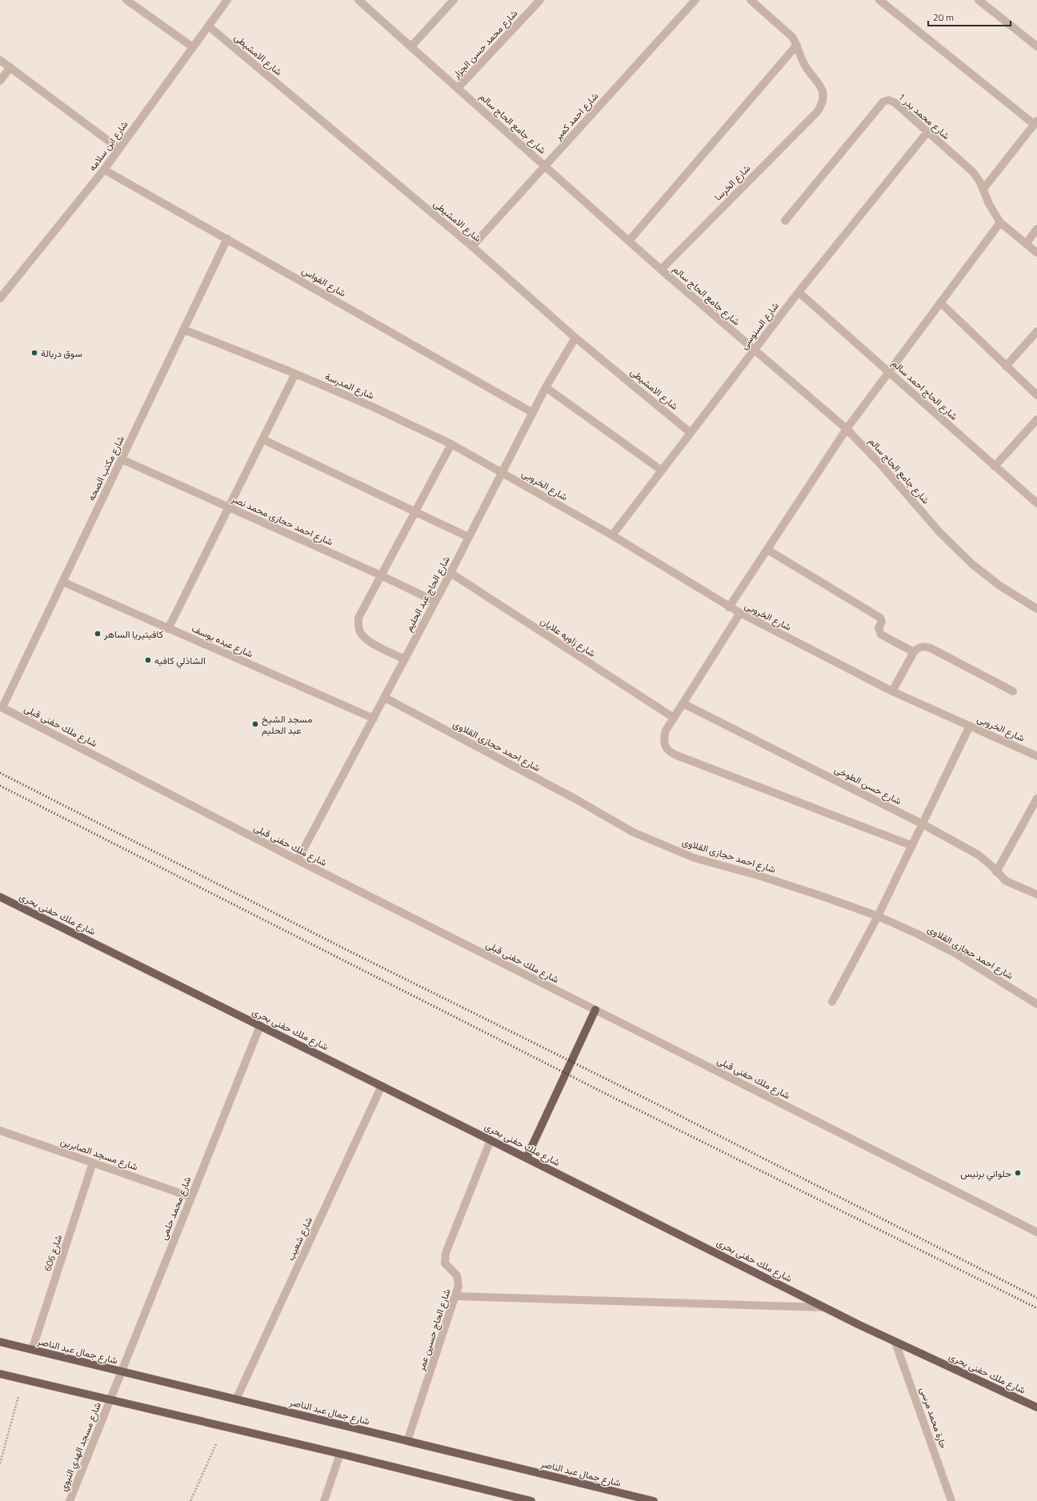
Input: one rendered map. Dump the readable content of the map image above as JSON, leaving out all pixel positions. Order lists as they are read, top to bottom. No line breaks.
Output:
{"streets":{"main road":["شارع ملك حفنى بحرى","شارع جمال عبد الناصر"],"street":["شارع محمد حسن الجزار","شارع الامشيطى","شارع احمد كمبر","شارع محمد بدر 1","شارع جامع الحاج سالم","شارع ابن سلامه","شارع الخرسا","شارع الفواس","شارع السنوسى","شارع المدرسة","شارع الحاج احمد سالم","شارع مكتب الصحه","شارع الخروبى","شارع احمد حجازى محمد نصر","شارع الحاج عبد الحليم","شارع زاويه علايان","شارع عبده يوسف","شارع ملك حفنى قبلى","شارع احمد حجازى القلاوى","شارع حسن الطوخى","شارع مسجد الصابرين","شارع محمد حلمى","شارع شعيب","شارع 606","شارع الحاج حسين عمر","حارة محمد مرسى","شارع مسجد الهدي النبوي"]},"crossings":[["شارع محمد حسن الجزار","شارع جامع الحاج سالم"],["شارع الامشيطى","شارع احمد كمبر"],["شارع الامشيطى","شارع ابن سلامه"],["شارع الامشيطى","شارع السنوسى"],["شارع الامشيطى","شارع الحاج عبد الحليم"],["شارع احمد كمبر","شارع جامع الحاج سالم"],["شارع محمد بدر 1","شارع السنوسى"],["شارع جامع الحاج سالم","شارع الخرسا"],["شارع جامع الحاج سالم","شارع السنوسى"],["شارع ابن سلامه","شارع الفواس"],["شارع الفواس","شارع مكتب الصحه"],["شارع الفواس","شارع الحاج عبد الحليم"],["شارع السنوسى","شارع الحاج احمد سالم"],["شارع السنوسى","شارع الخروبى"],["شارع المدرسة","شارع مكتب الصحه"],["شارع المدرسة","شارع الخروبى"],["شارع المدرسة","شارع الحاج عبد الحليم"],["شارع مكتب الصحه","شارع احمد حجازى محمد نصر"],["شارع مكتب الصحه","شارع عبده يوسف"],["شارع مكتب الصحه","شارع ملك حفنى قبلى"],["شارع الخروبى","شارع الحاج عبد الحليم"],["شارع احمد حجازى محمد نصر","شارع الحاج عبد الحليم"],["شارع الحاج عبد الحليم","شارع زاويه علايان"],["شارع الحاج عبد الحليم","شارع عبده يوسف"],["شارع الحاج عبد الحليم","شارع ملك حفنى قبلى"],["شارع الحاج عبد الحليم","شارع احمد حجازى القلاوى"],["شارع ملك حفنى بحرى","شارع محمد حلمى"],["شارع ملك حفنى بحرى","شارع شعيب"],["شارع ملك حفنى بحرى","شارع الحاج حسين عمر"],["شارع ملك حفنى بحرى","حارة محمد مرسى"],["شارع مسجد الصابرين","شارع محمد حلمى"],["شارع مسجد الصابرين","شارع 606"],["شارع محمد حلمى","شارع جمال عبد الناصر"],["شارع محمد حلمى","شارع مسجد الهدي النبوي"],["شارع شعيب","شارع جمال عبد الناصر"],["شارع 606","شارع جمال عبد الناصر"],["شارع الحاج حسين عمر","شارع جمال عبد الناصر"]],"places":["سوق دربالة","كافيتيريا الساهر","الشاذلي كافيه","مسجد الشيخ عبد الحليم","حلواني برنيس"],"scale_bar":"20 m"}
